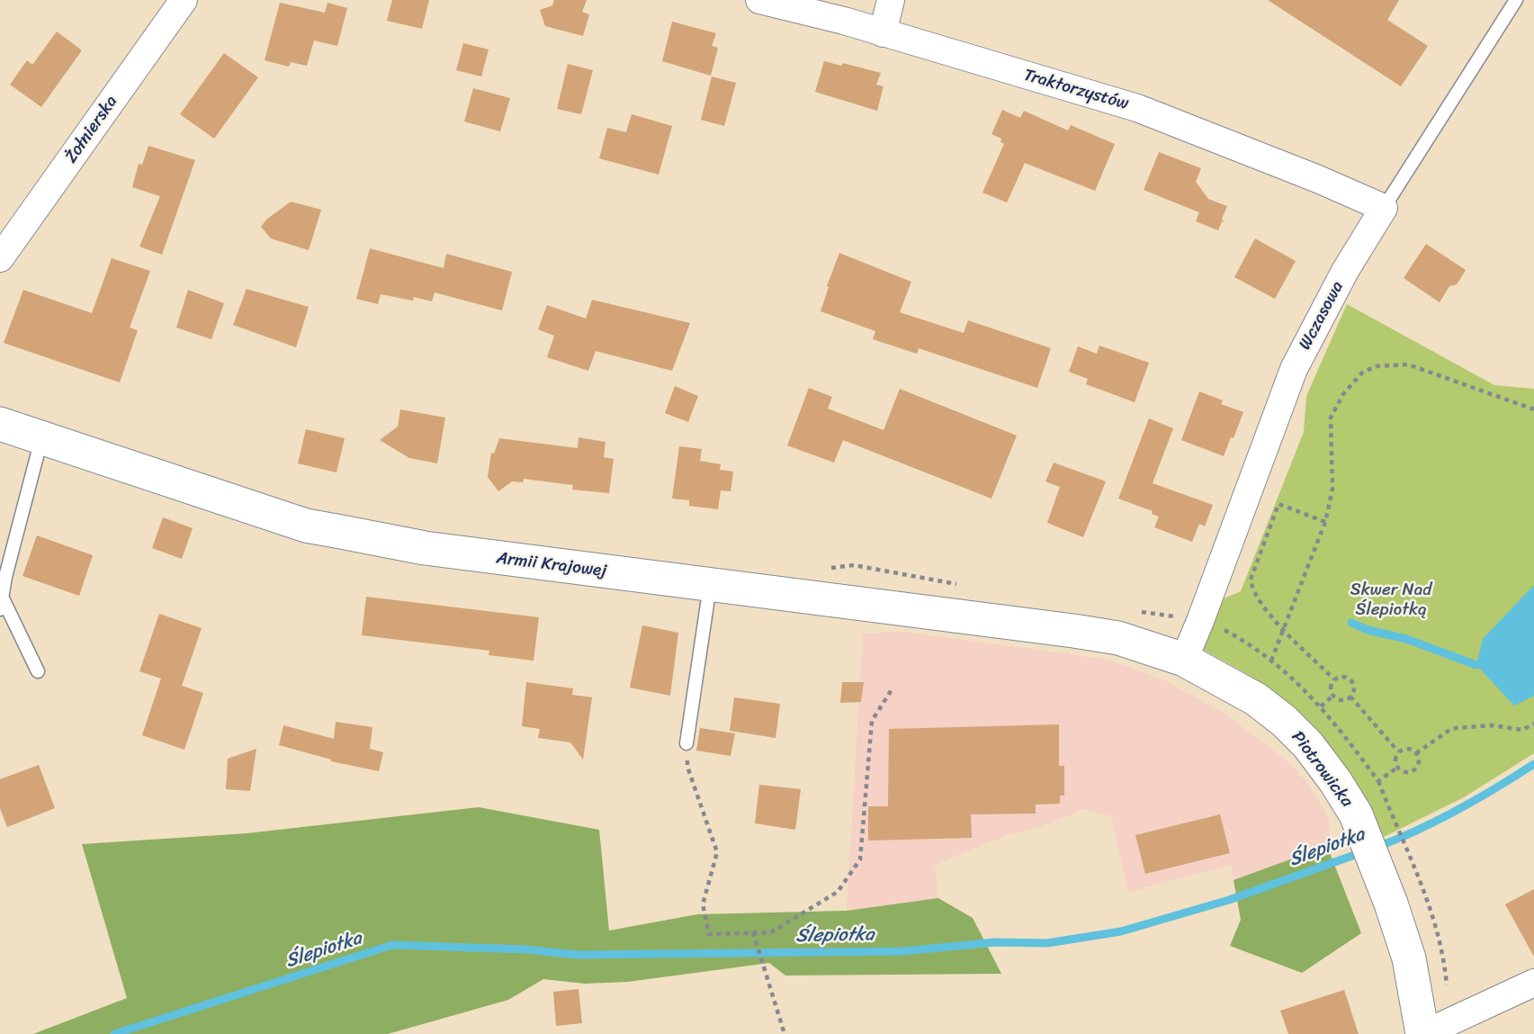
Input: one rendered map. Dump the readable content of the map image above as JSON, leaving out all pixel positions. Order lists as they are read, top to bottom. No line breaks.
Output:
{"streets":{"street":["Traktorzystów","Żołnierska","Wczasowa","Armii Krajowej","Piotrowicka"]},"crossings":[["Traktorzystów","Wczasowa"],["Wczasowa","Piotrowicka"],["Armii Krajowej","Piotrowicka"]],"water":["Ślepiotka"],"parks":["Skwer Nad Ślepiotką"]}
